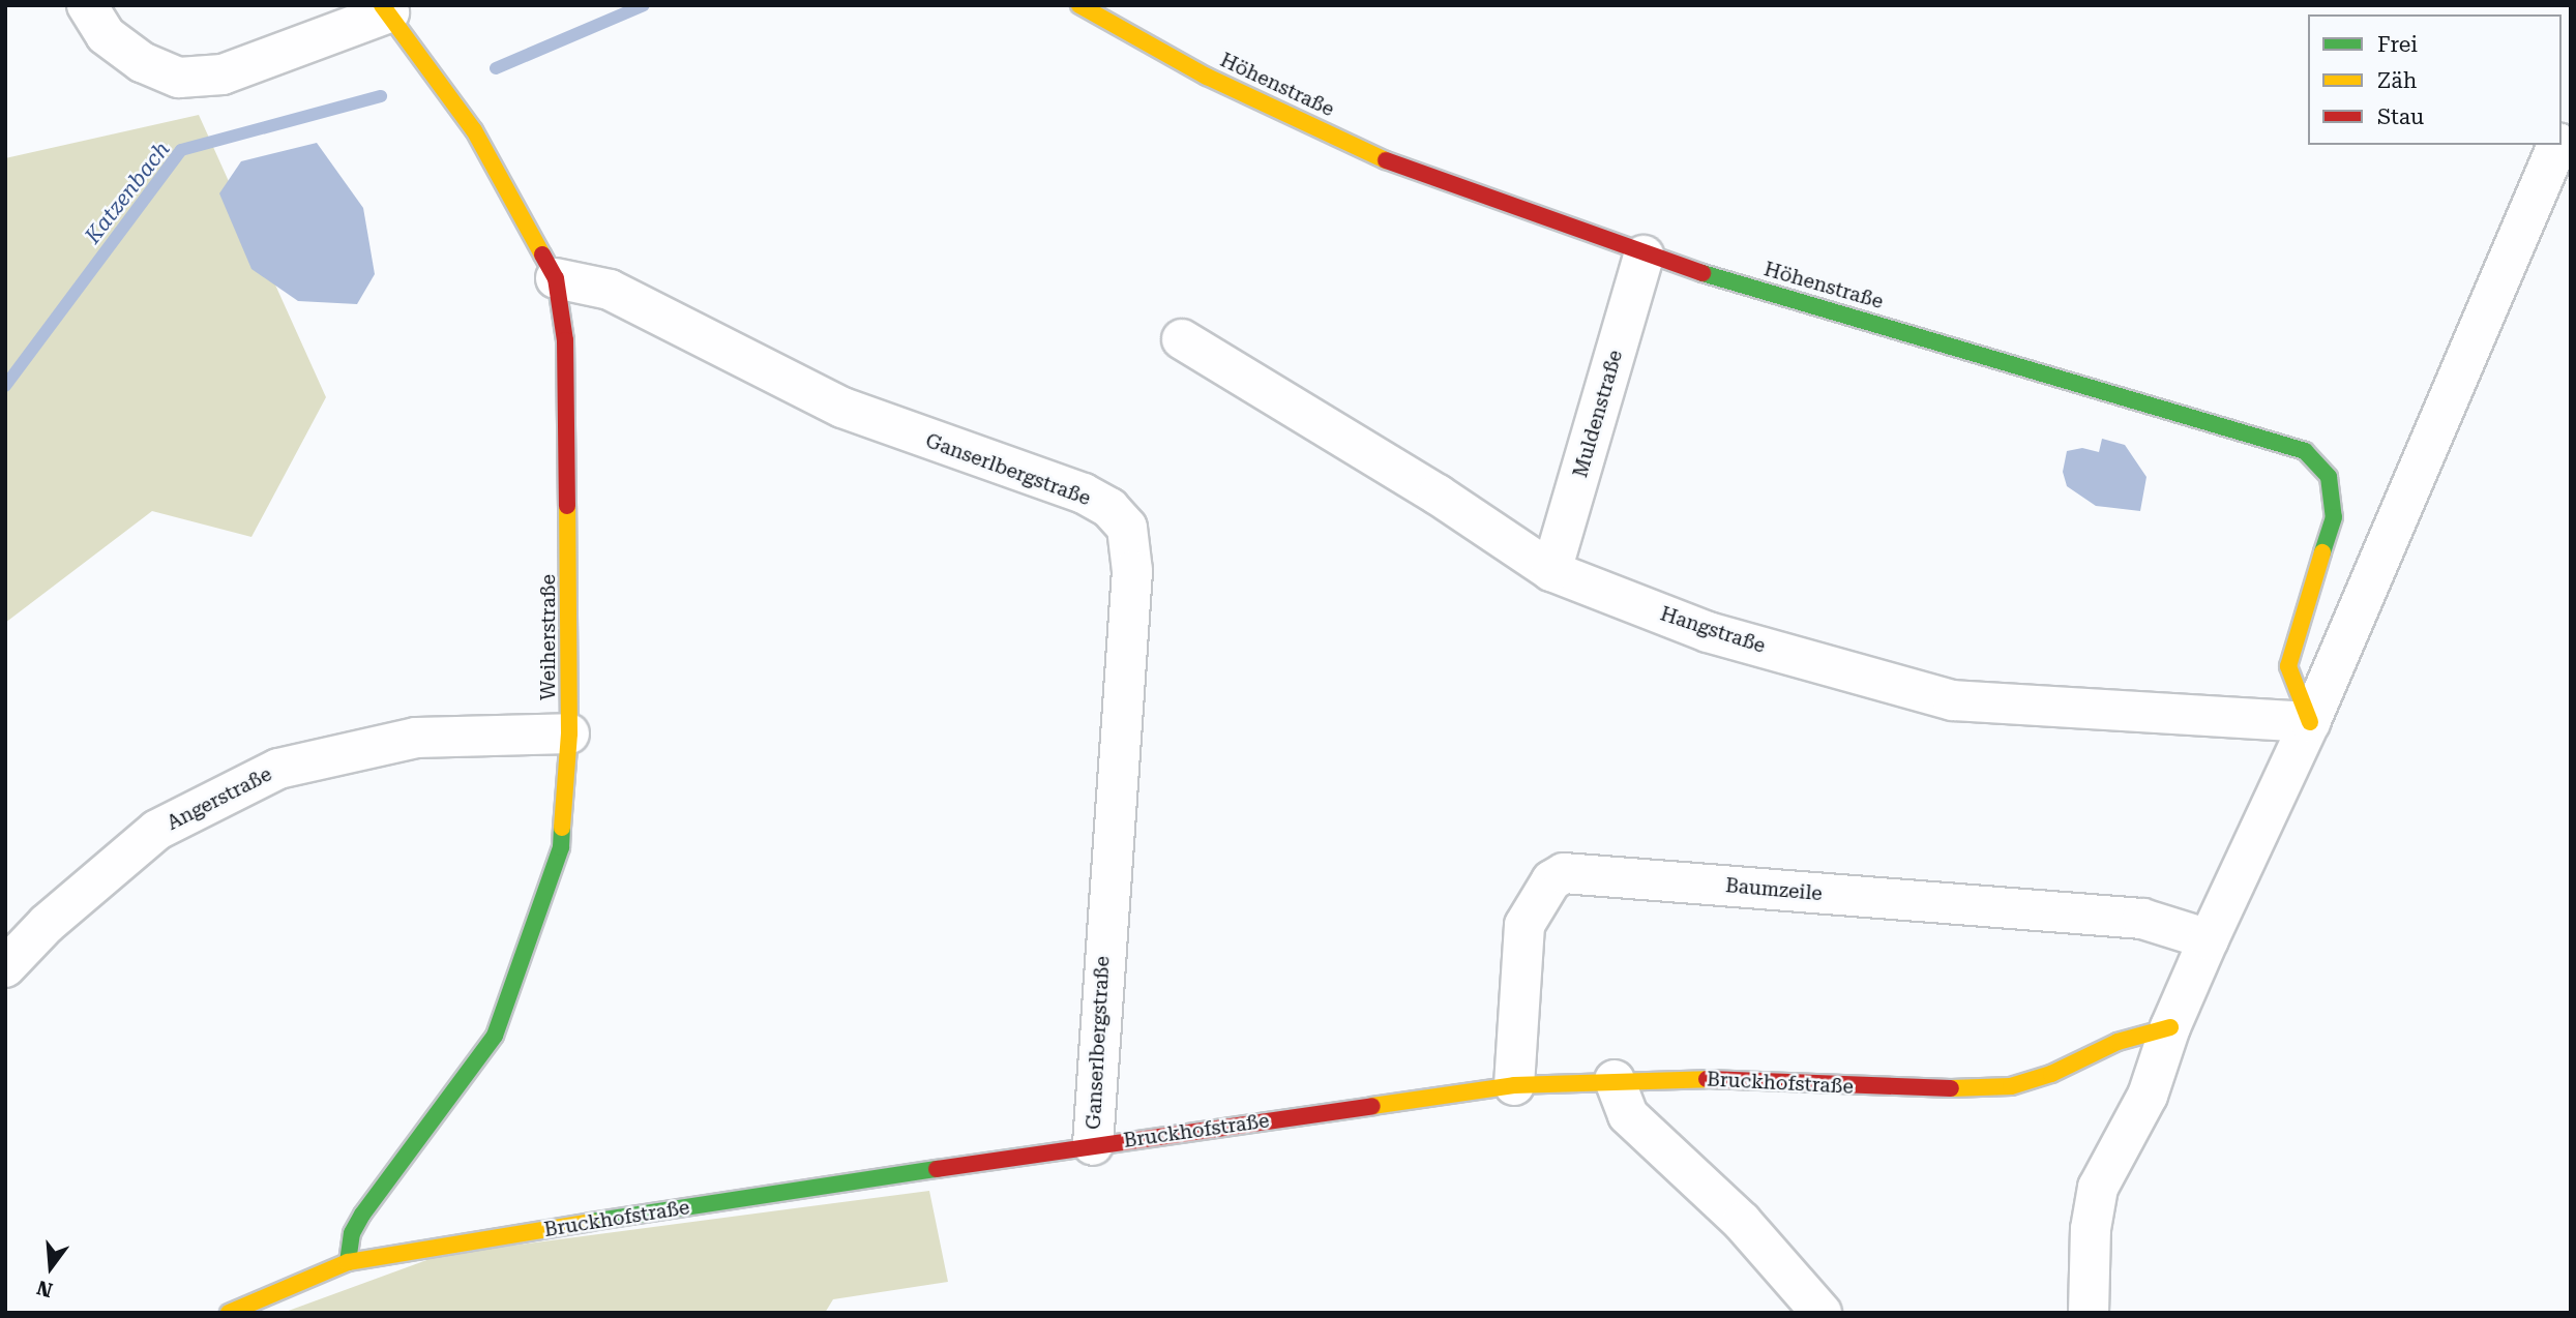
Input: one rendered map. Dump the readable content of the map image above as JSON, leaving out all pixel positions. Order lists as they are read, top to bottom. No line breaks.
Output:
{"streets":{"street":["Höhenstraße","Muldenstraße","Ganserlbergstraße","Hangstraße","Weiherstraße","Angerstraße","Baumzeile","Bruckhofstraße"]},"crossings":[["Höhenstraße","Muldenstraße"],["Höhenstraße","Hangstraße"],["Muldenstraße","Hangstraße"],["Ganserlbergstraße","Weiherstraße"],["Ganserlbergstraße","Bruckhofstraße"],["Weiherstraße","Angerstraße"],["Weiherstraße","Bruckhofstraße"],["Baumzeile","Bruckhofstraße"]],"water":["Katzenbach"],"legend":["Frei","Zäh","Stau"],"north":"bottom"}
